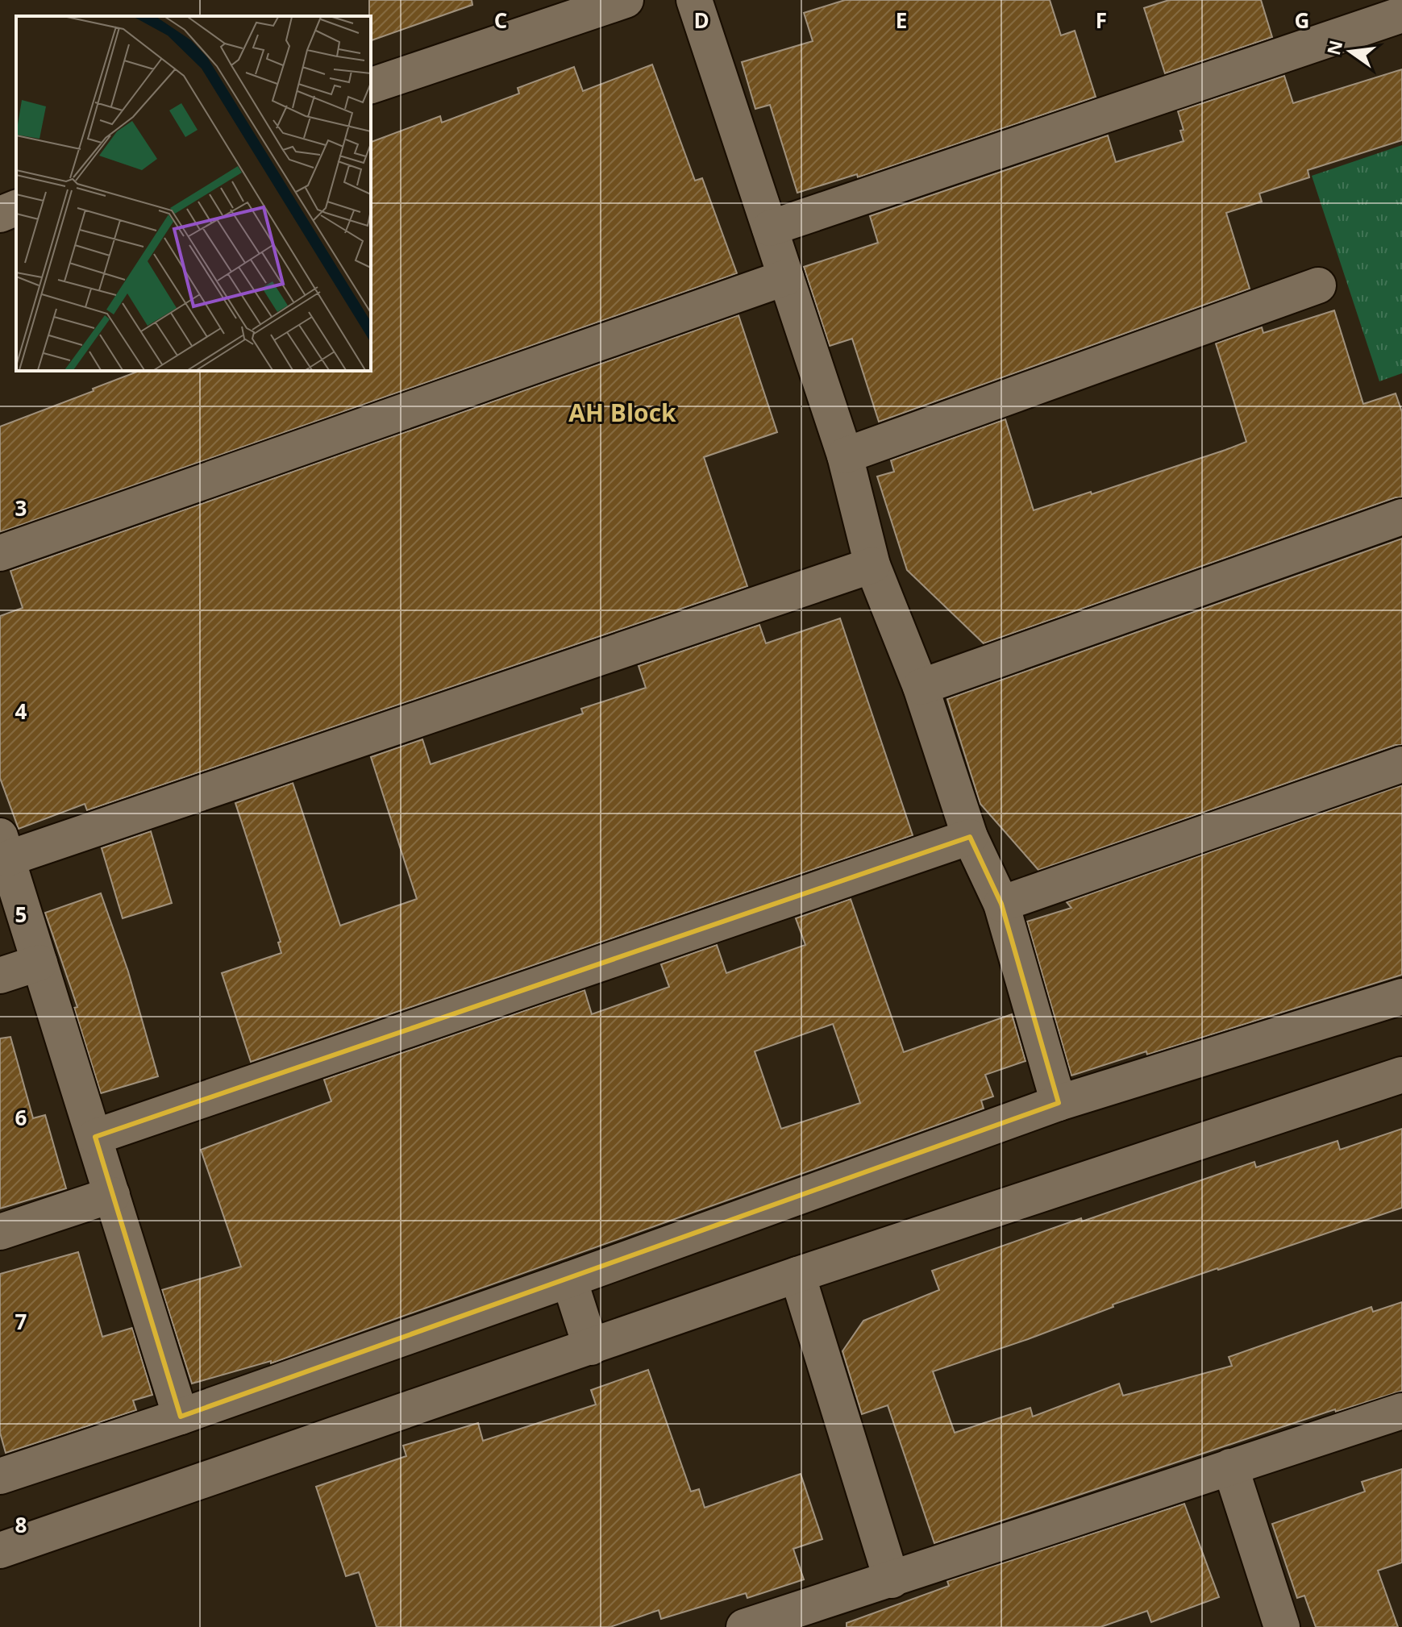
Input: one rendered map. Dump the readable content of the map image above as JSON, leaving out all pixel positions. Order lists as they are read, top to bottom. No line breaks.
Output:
{"districts":["AH Block"],"north":"left","grid":{"columns":["C","D","E","F","G"],"rows":["3","4","5","6","7","8"]}}
